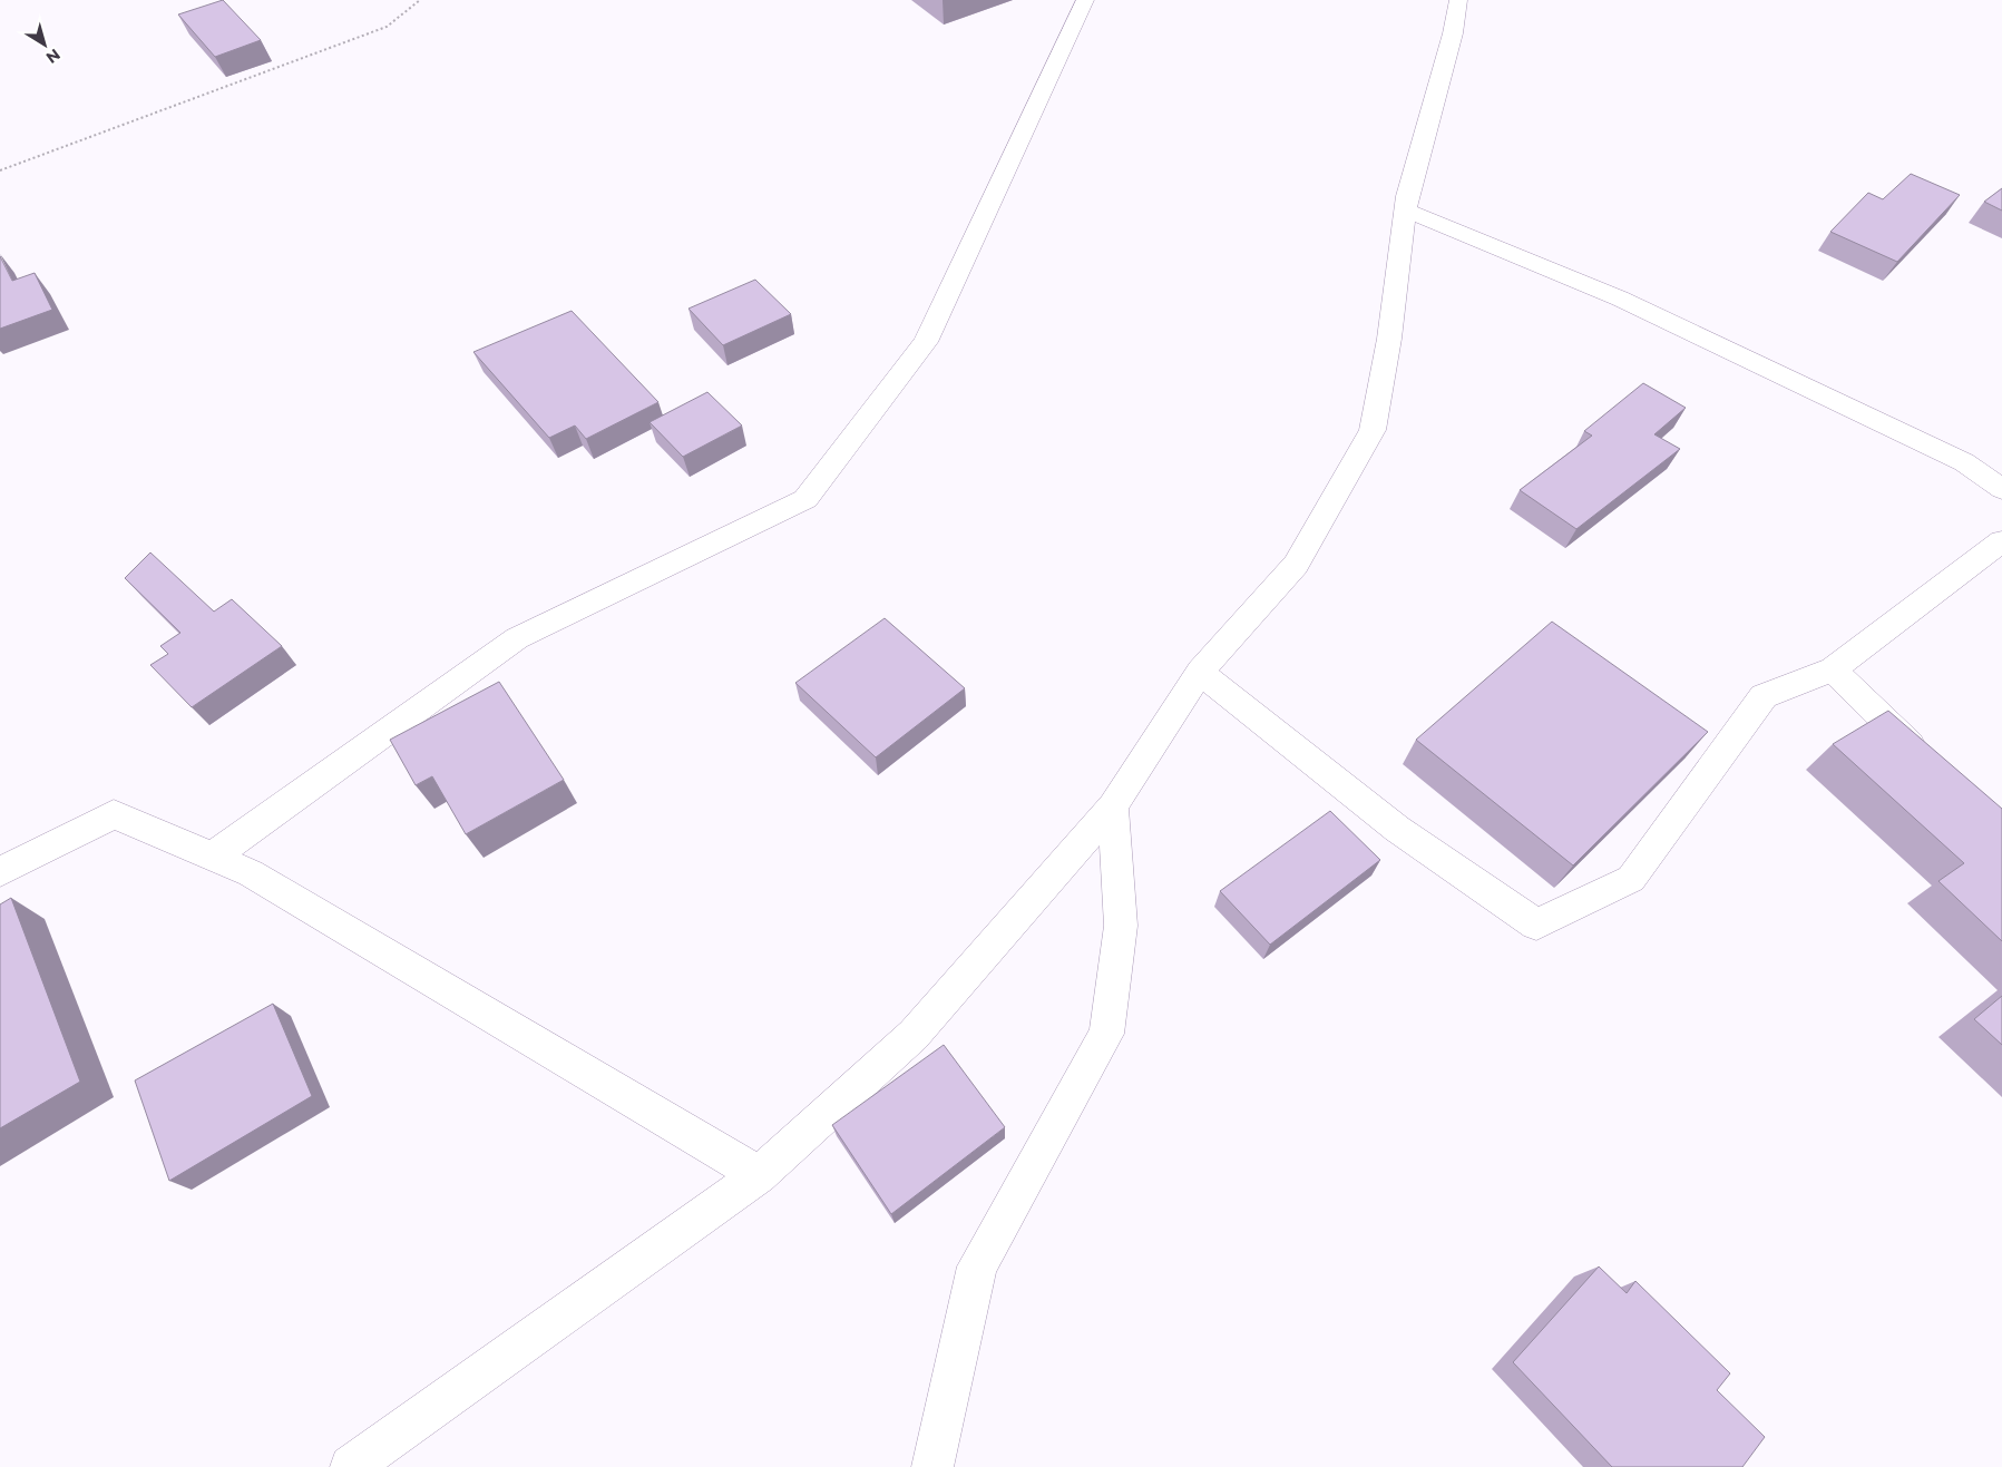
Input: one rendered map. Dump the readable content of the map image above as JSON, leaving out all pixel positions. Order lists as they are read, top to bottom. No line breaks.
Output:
{"north":"bottom right"}
